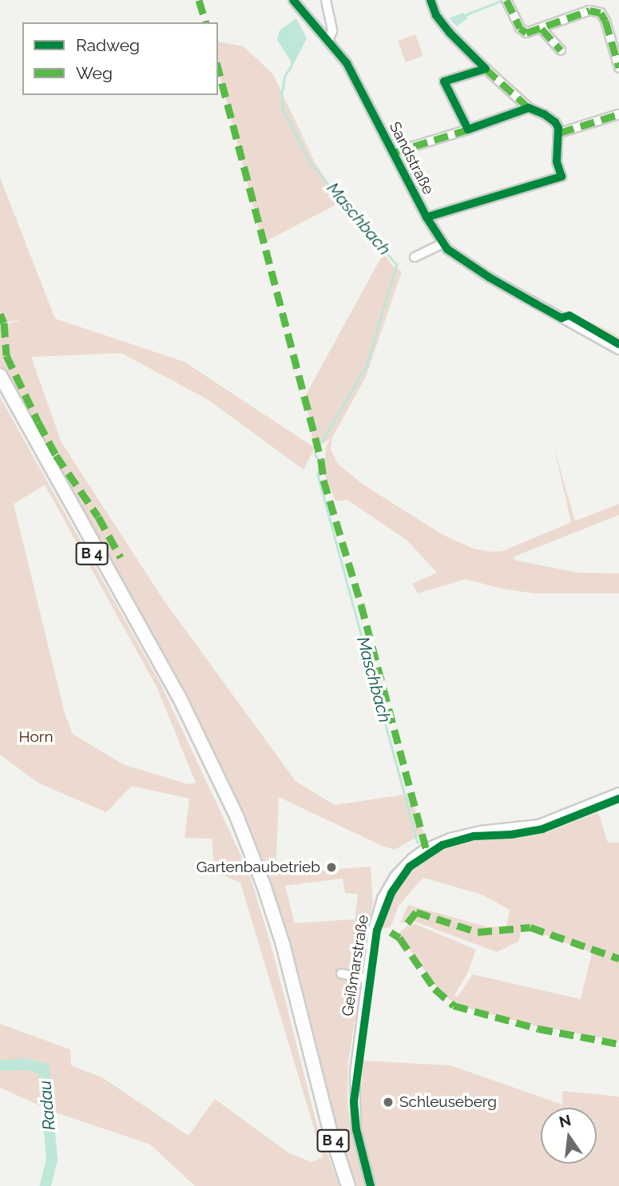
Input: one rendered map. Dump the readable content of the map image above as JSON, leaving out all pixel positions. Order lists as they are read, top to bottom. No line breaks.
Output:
{"streets":{"highway":["B 4"],"street":["Sandstraße","Geißmarstraße"]},"water":["Maschbach","Radau"],"parks":["Horn"],"places":["Gartenbaubetrieb","Schleuseberg"],"legend":["Radweg","Weg"],"north":"top"}
